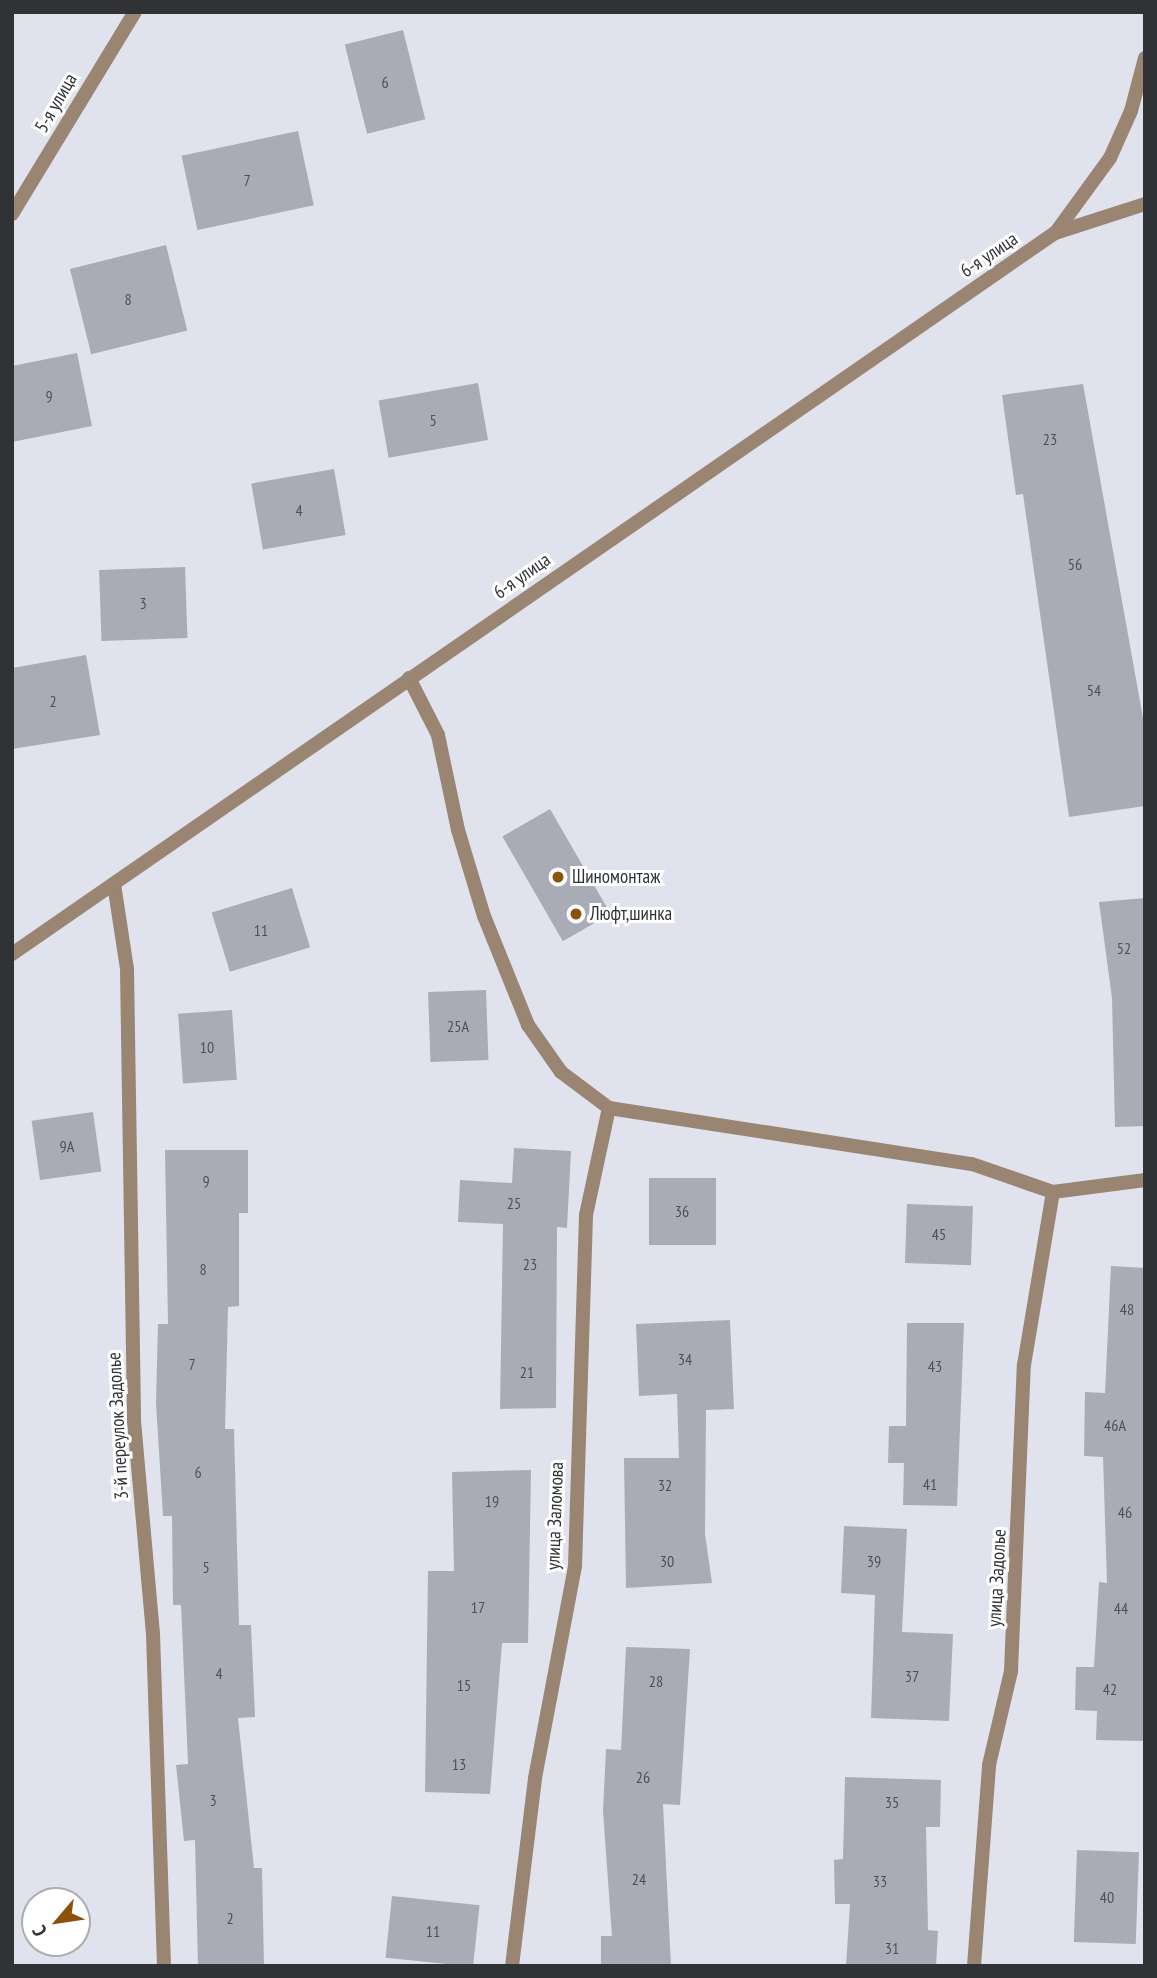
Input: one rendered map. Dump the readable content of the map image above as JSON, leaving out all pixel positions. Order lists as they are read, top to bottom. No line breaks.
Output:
{"streets":{"street":["5-я улица","6-я улица","3-й переулок Задолье","улица Заломова","улица Задолье"]},"crossings":[["6-я улица","3-й переулок Задолье"]],"places":["Шиномонтаж","Люфт,шинка"],"house_numbers":["6","7","8","9","5","23","4","56","3","54","2","11","52","25А","10","9А","9","25","36","45","23","8","48","34","7","43","21","46А","6","41","32","19","46","30","39","5","17","44","4","37","28","15","42","13","26","3","35","24","33","40","2","11","31"],"north":"bottom left"}
